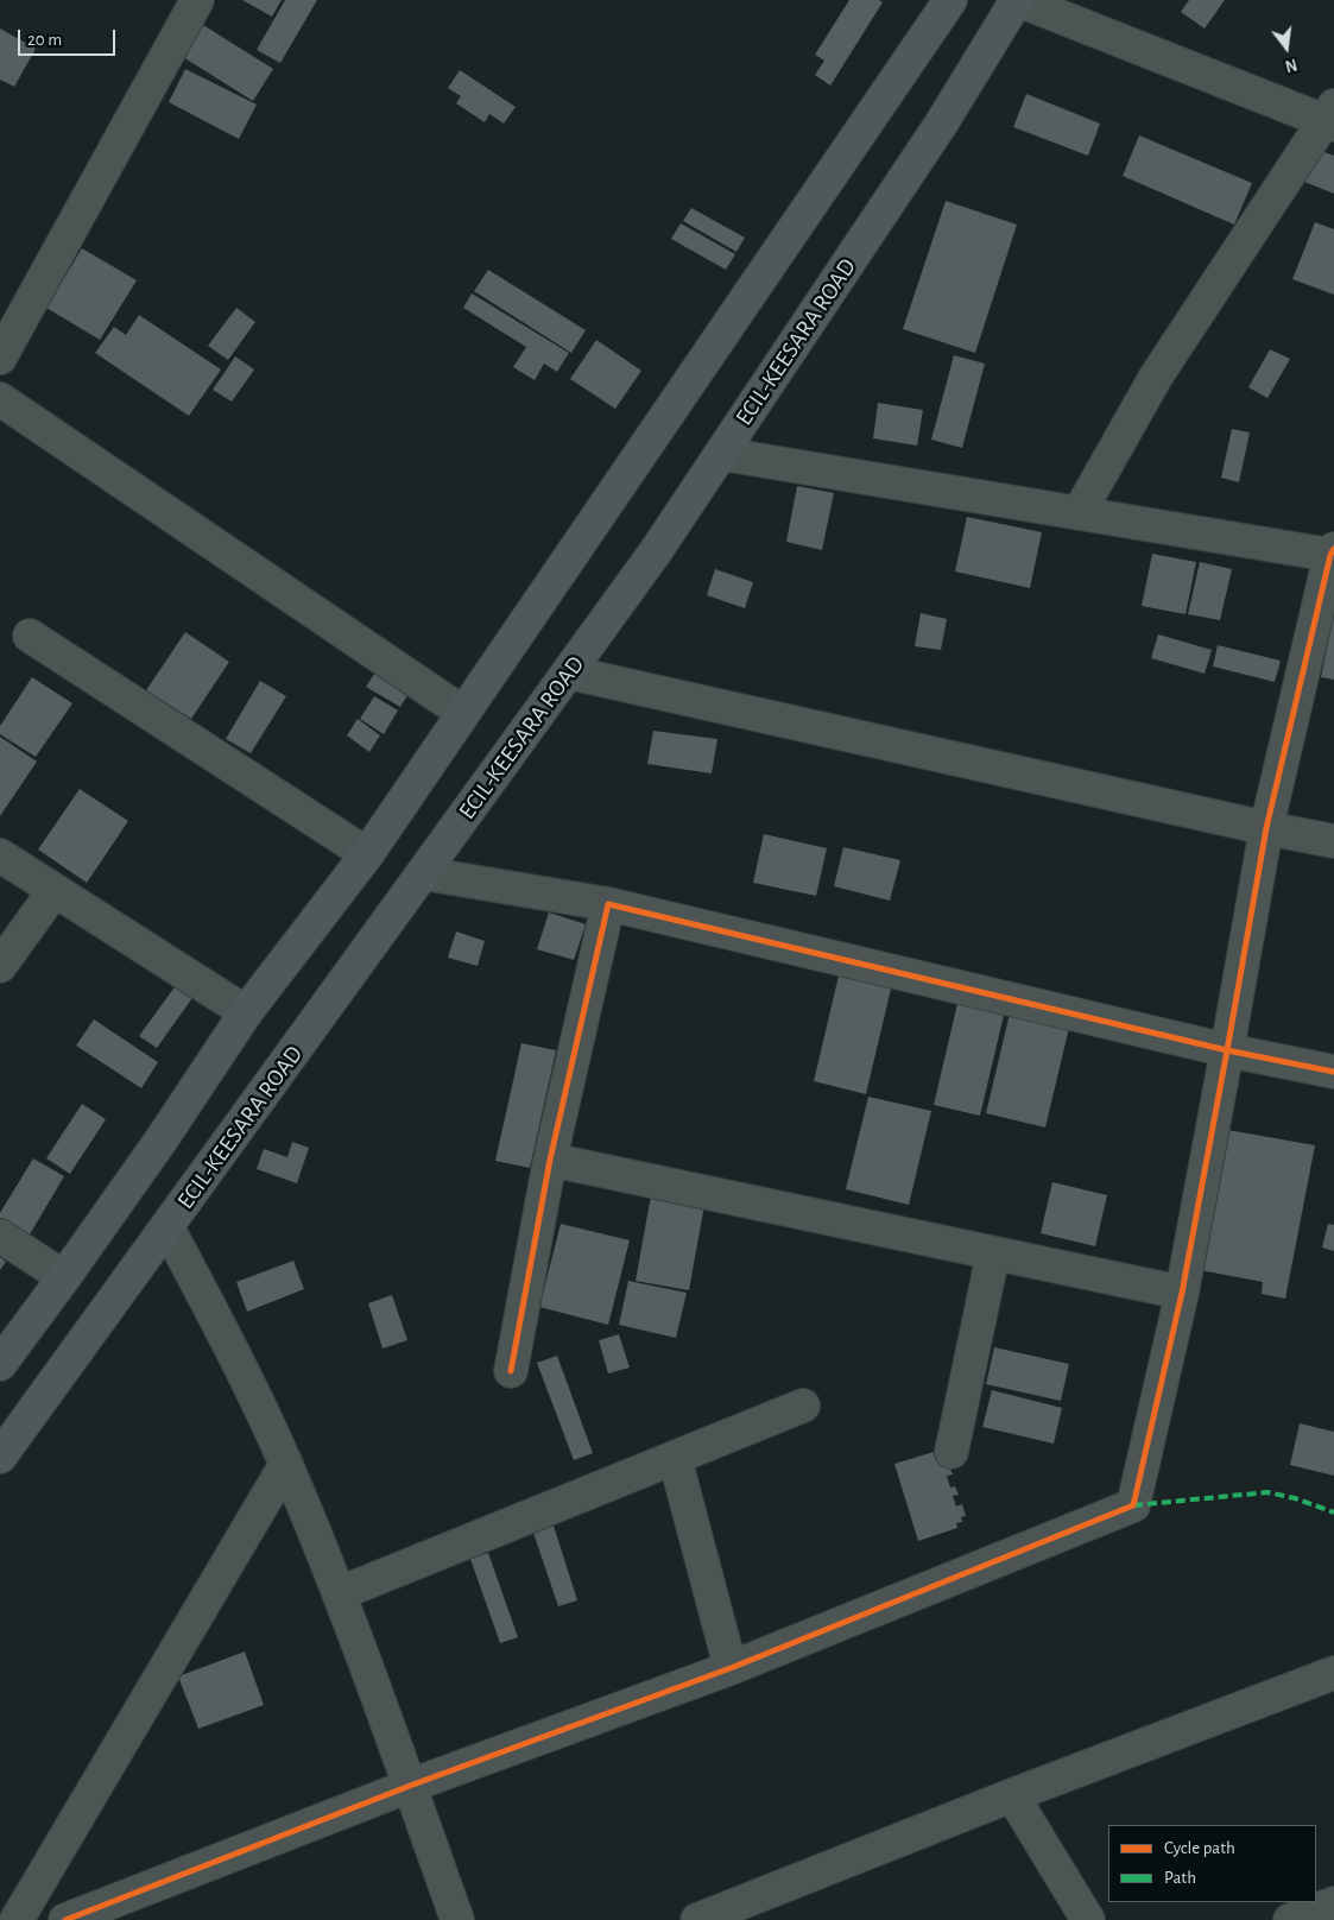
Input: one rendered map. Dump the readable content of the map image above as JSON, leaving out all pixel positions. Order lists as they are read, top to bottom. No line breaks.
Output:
{"streets":{"main road":["ECIL-KEESARA ROAD"]},"legend":["Cycle path","Path"],"scale_bar":"20 m","north":"bottom"}
